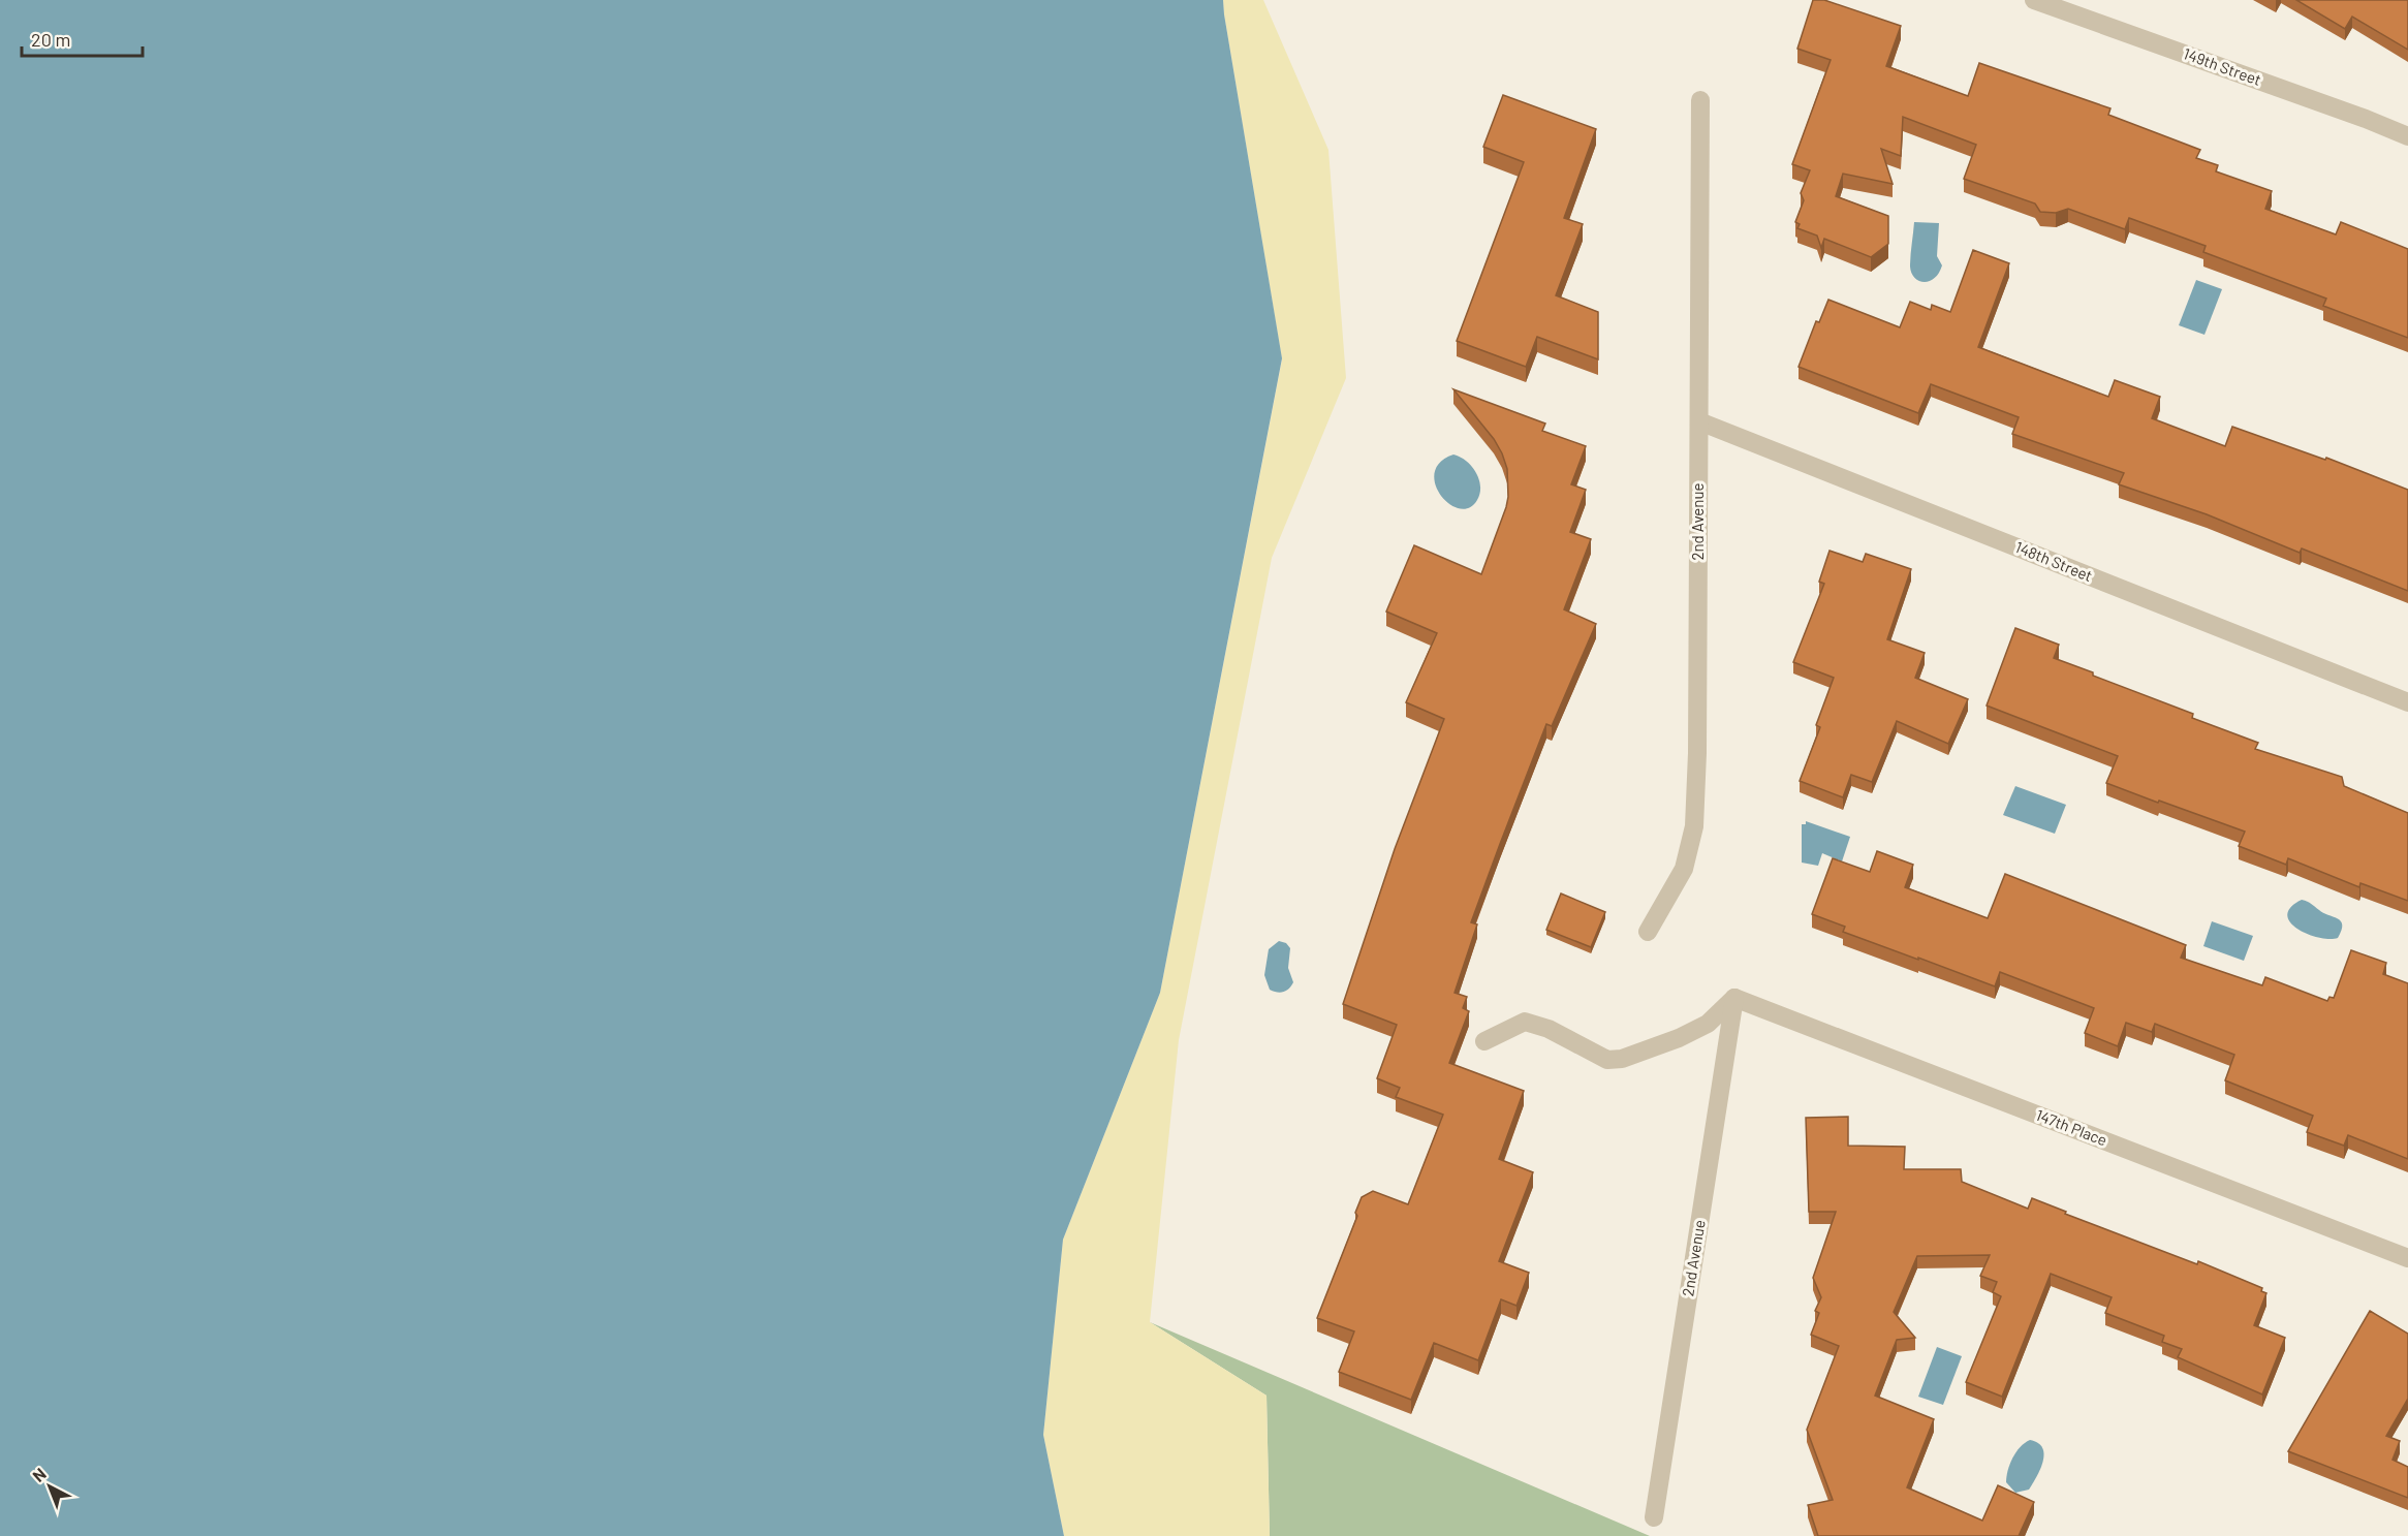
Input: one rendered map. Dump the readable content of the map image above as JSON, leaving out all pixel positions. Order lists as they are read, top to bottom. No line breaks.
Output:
{"streets":{"street":["149th Street","2nd Avenue","148th Street","147th Place"]},"crossings":[["2nd Avenue","148th Street"],["2nd Avenue","147th Place"]],"scale_bar":"20 m","north":"top left"}
